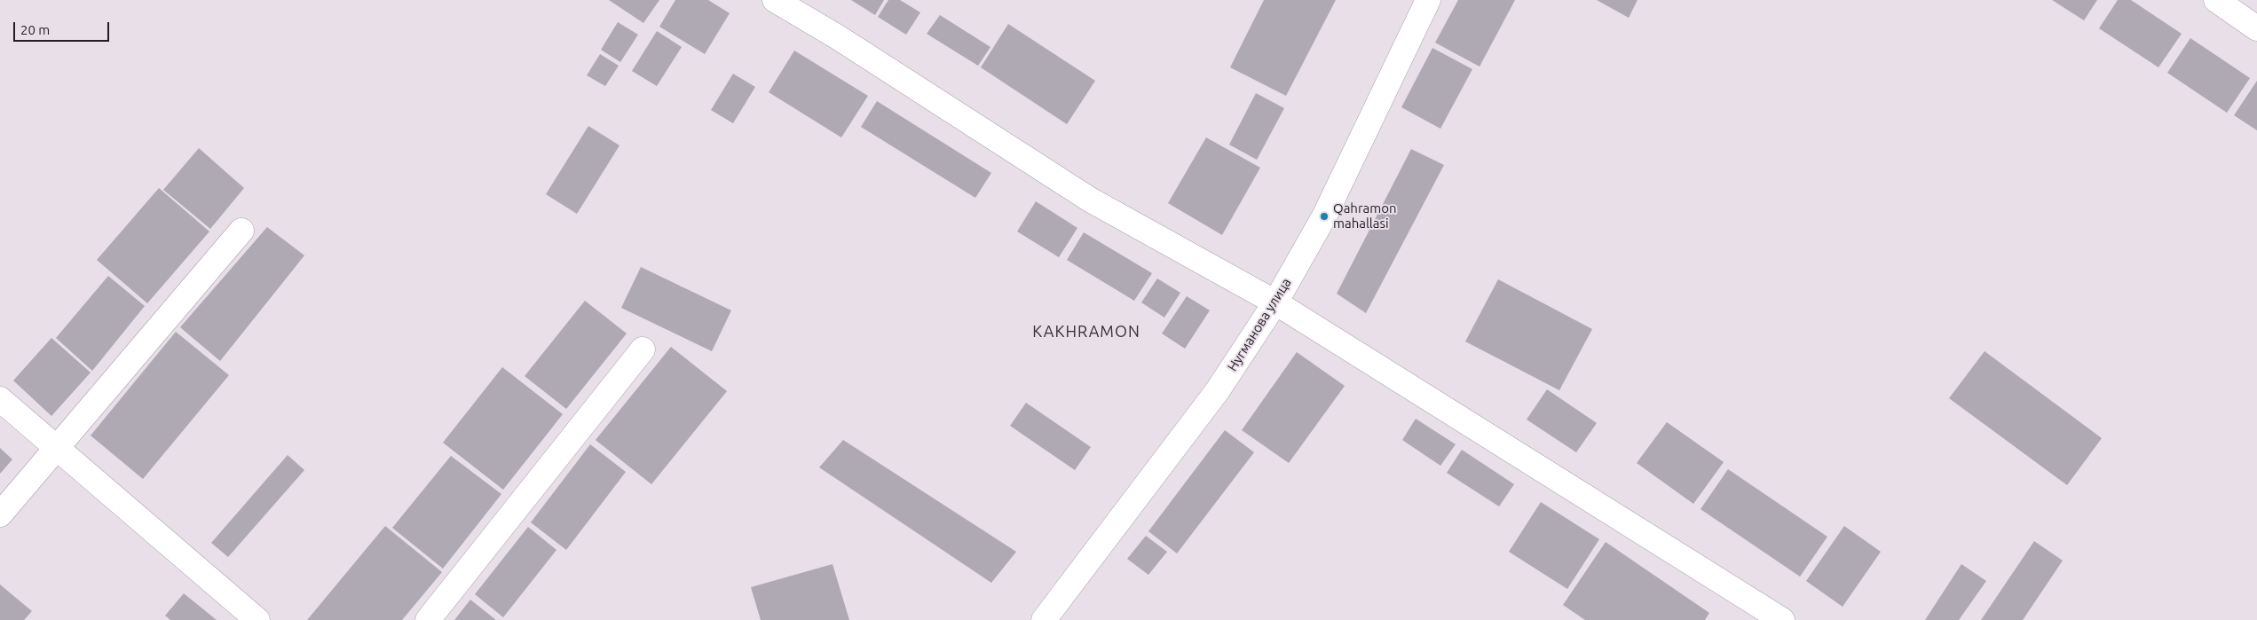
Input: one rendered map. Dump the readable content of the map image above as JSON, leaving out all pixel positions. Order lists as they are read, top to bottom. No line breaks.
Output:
{"streets":{"street":["Нугманова улица"]},"districts":["KAKHRAMON"],"places":["Qahramon mahallasi"],"scale_bar":"20 m"}
